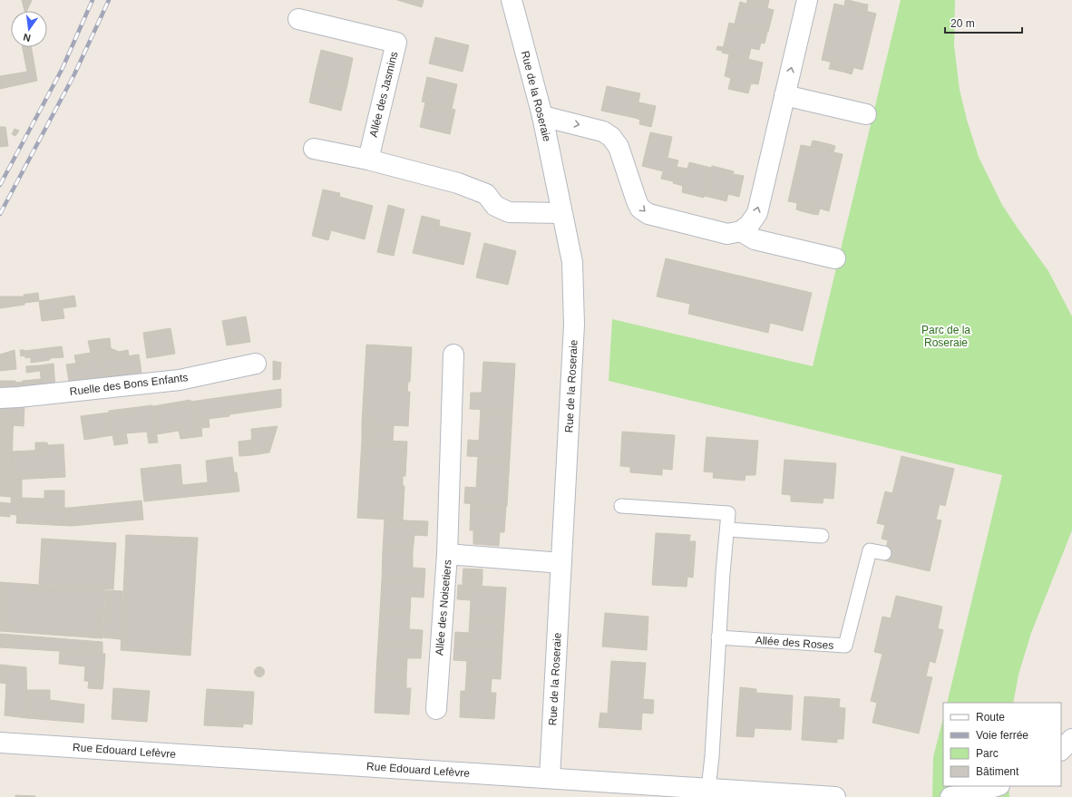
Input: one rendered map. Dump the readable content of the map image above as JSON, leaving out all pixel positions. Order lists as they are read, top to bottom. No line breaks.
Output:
{"streets":{"street":["Allée des Jasmins","Rue de la Roseraie","Ruelle des Bons Enfants","Allée des Noisetiers","Rue Edouard Lefèvre"],"lane":["Allée des Roses"]},"crossings":[["Rue de la Roseraie","Allée des Noisetiers"],["Rue de la Roseraie","Rue Edouard Lefèvre"]],"parks":["Parc de la Roseraie"],"legend":["Route","Voie ferrée","Parc","Bâtiment"],"scale_bar":"20 m","north":"bottom"}
